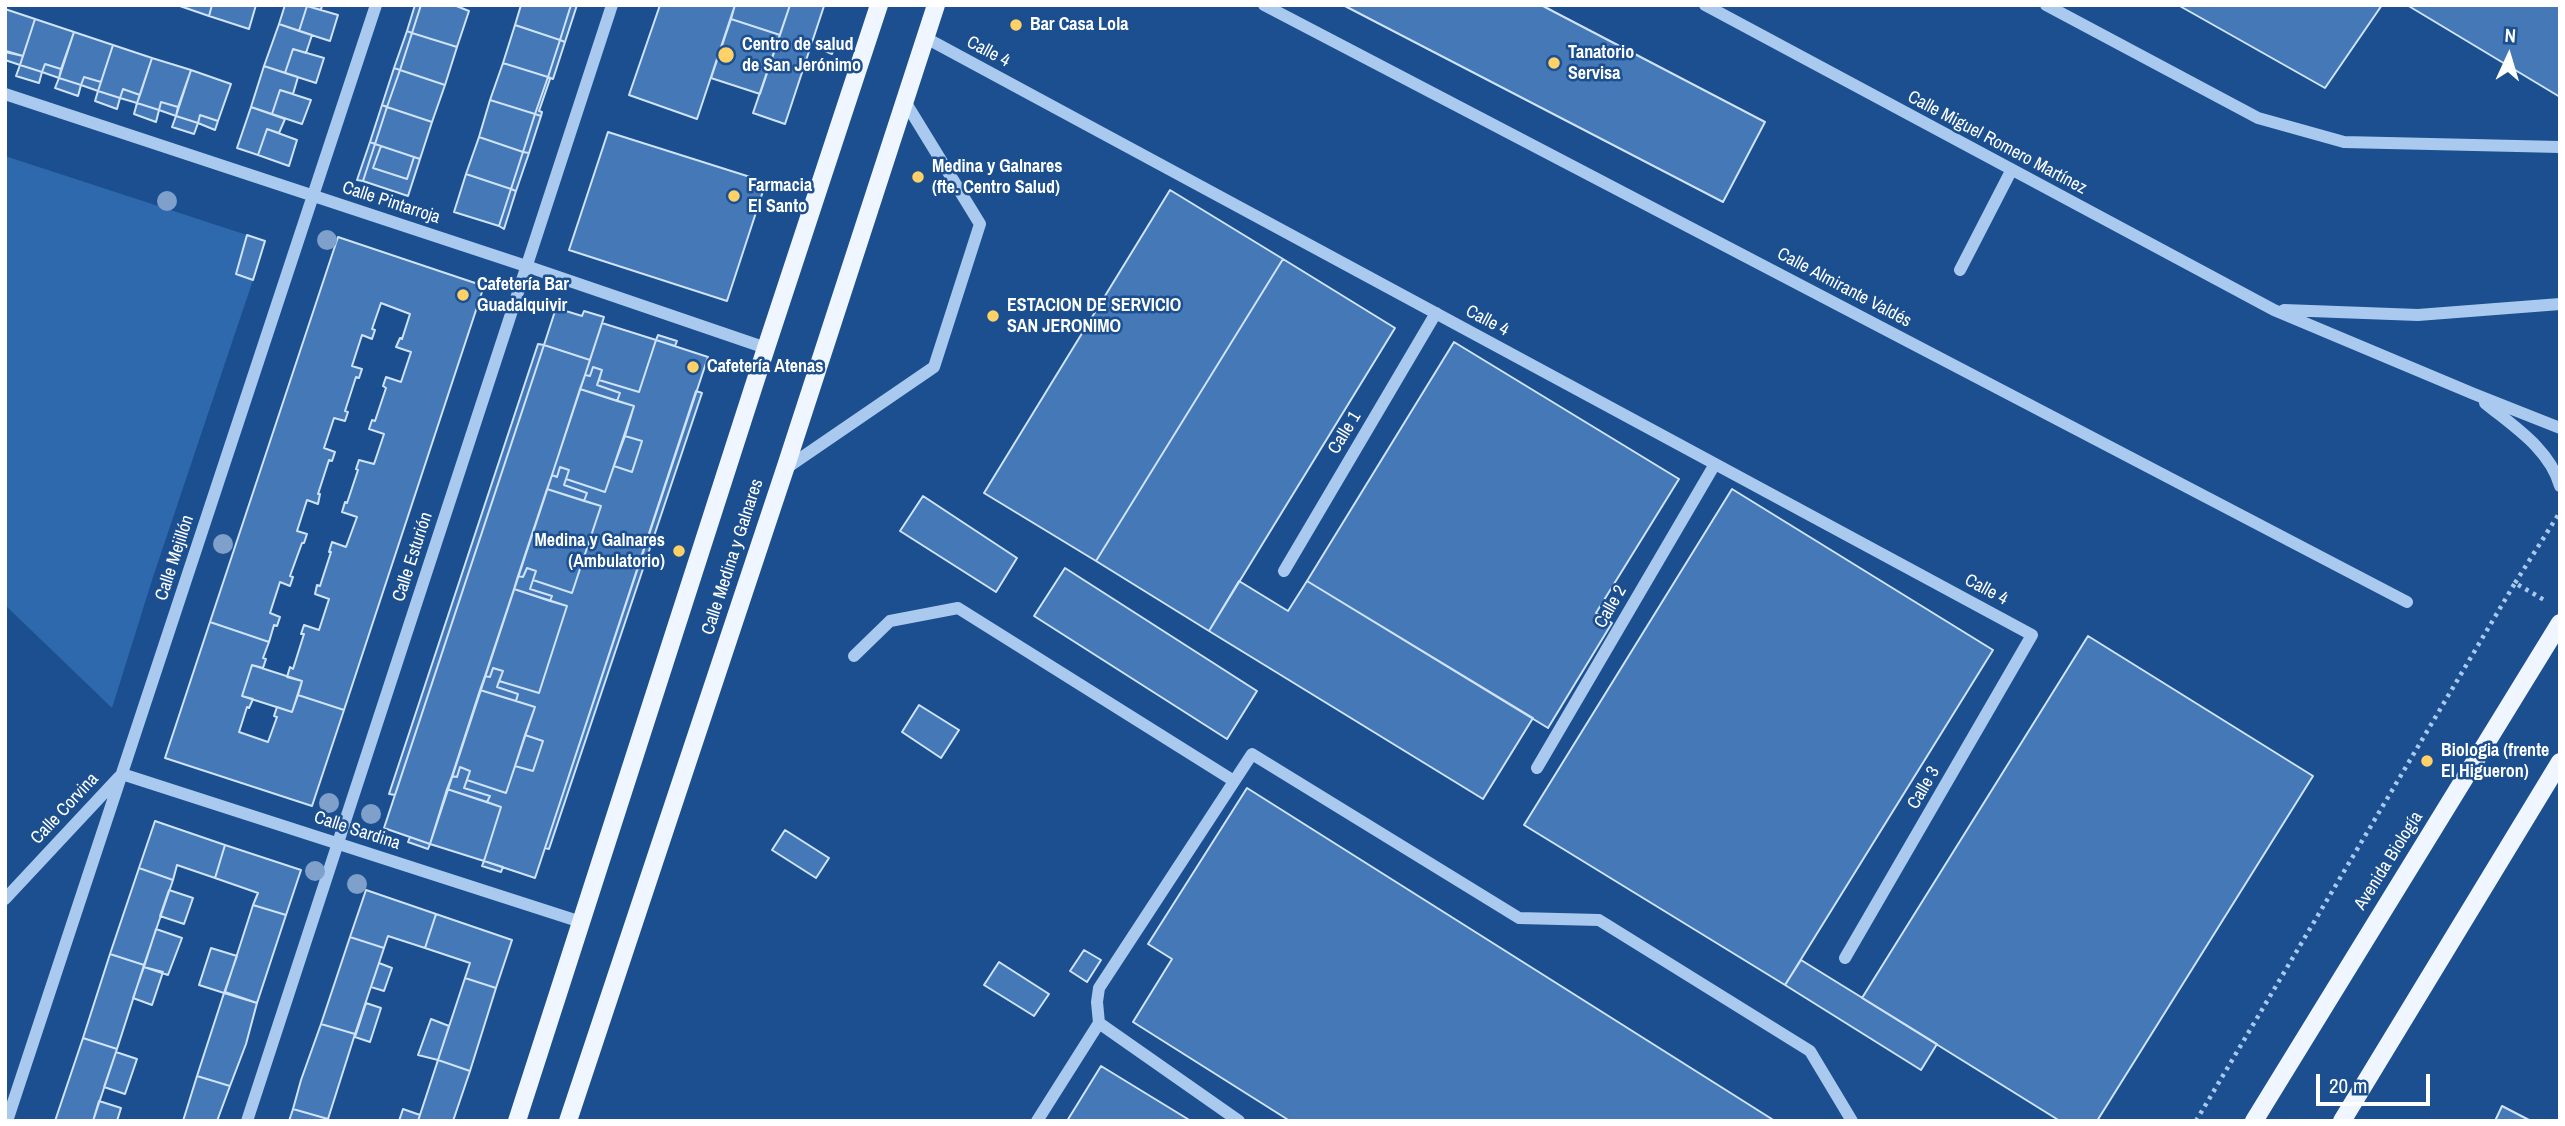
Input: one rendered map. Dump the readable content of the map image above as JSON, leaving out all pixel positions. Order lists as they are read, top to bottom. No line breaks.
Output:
{"streets":{"main road":["Calle Medina y Galnares","Avenida Biología"],"street":["Calle 4","Calle Miguel Romero Martínez","Calle Pintarroja","Calle Almirante Valdés","Calle 1","Calle Esturión","Calle Mejillón","Calle 2","Calle 3","Calle Corvina","Calle Sardina"]},"crossings":[["Calle 4","Calle 1"],["Calle 4","Calle Medina y Galnares"],["Calle 4","Calle 2"],["Calle 4","Calle 3"],["Calle Pintarroja","Calle Esturión"],["Calle Pintarroja","Calle Medina y Galnares"],["Calle Pintarroja","Calle Mejillón"],["Calle Esturión","Calle Sardina"],["Calle Medina y Galnares","Calle Sardina"],["Calle Mejillón","Calle Corvina"],["Calle Mejillón","Calle Sardina"],["Calle Corvina","Calle Sardina"]],"places":["Bar Casa Lola","Centro de salud de San Jerónimo","Tanatorio Servisa","Medina y Galnares (fte. Centro Salud)","Farmacia El Santo","Cafetería Bar Guadalquivir","ESTACION DE SERVICIO SAN JERONIMO","Cafetería Atenas","Medina y Galnares (Ambulatorio)","Biologia (frente El Higueron)"],"scale_bar":"20 m","north":"top"}
